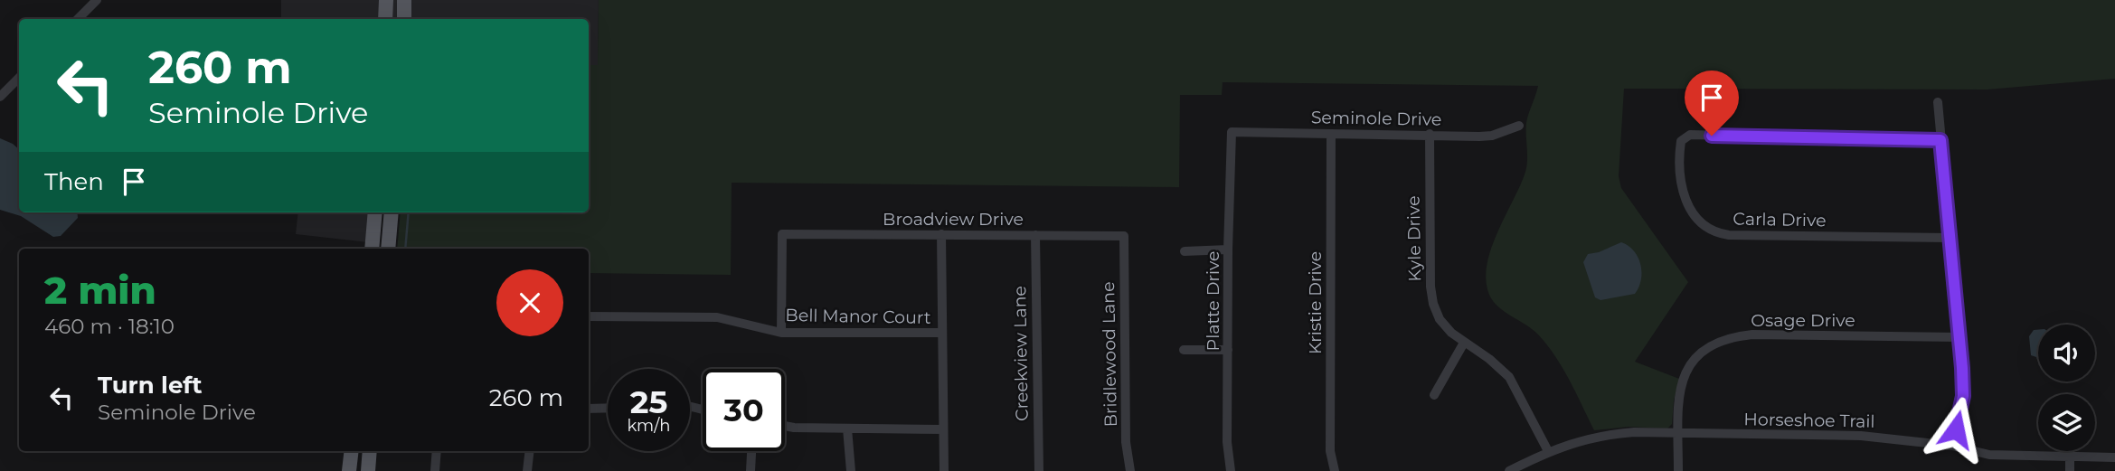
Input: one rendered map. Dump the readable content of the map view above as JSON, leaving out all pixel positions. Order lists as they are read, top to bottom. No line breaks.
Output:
{"streets":{"street":["Seminole Drive","Broadview Drive","Carla Drive","Kyle Drive","Platte Drive","Kristie Drive","Bell Manor Court","Osage Drive","Creekview Lane","Bridlewood Lane","Horseshoe Trail"]},"crossings":[["Seminole Drive","Kyle Drive"],["Seminole Drive","Platte Drive"],["Seminole Drive","Kristie Drive"],["Broadview Drive","Bell Manor Court"],["Broadview Drive","Creekview Lane"],["Broadview Drive","Bridlewood Lane"],["Kyle Drive","Horseshoe Trail"],["Osage Drive","Horseshoe Trail"]],"page":{"turn":["260 m","Seminole Drive"],"then":"Then","heading":["2 min","460 m · 18:10"],"list":[{"name":"Turn left","note":"Seminole Drive","value":"260 m"}],"speed":"25 km/h","limit":"30"}}
